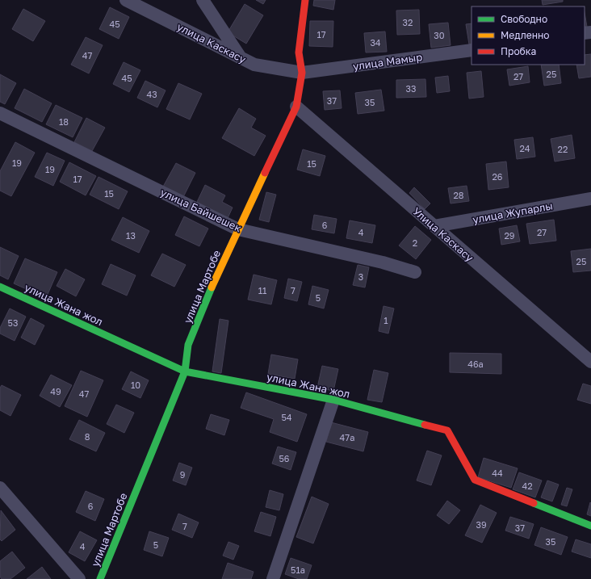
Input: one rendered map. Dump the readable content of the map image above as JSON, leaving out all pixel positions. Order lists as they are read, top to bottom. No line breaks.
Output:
{"streets":{"street":["улица Каскасу","улица Мамыр","улица Байшешек","улица Жупарлы","Улица Каскасу","улица Мартобе","улица Жана жол"]},"crossings":[["улица Каскасу","улица Мамыр"],["улица Каскасу","улица Мартобе"],["улица Мамыр","улица Мартобе"],["улица Байшешек","улица Мартобе"],["улица Жупарлы","Улица Каскасу"],["Улица Каскасу","улица Мартобе"],["улица Мартобе","улица Жана жол"]],"house_numbers":["32","45","17","30","34","47","25","27","45","33","43","37","35","18","24","22","19","15","19","26","17","15","28","6","4","27","13","29","2","25","3","11","7","5","1","53","46а","10","49","47","54","8","47а","56","44","9","42","6","39","7","37","35","5","4","51а"],"legend":["Свободно","Медленно","Пробка"]}
